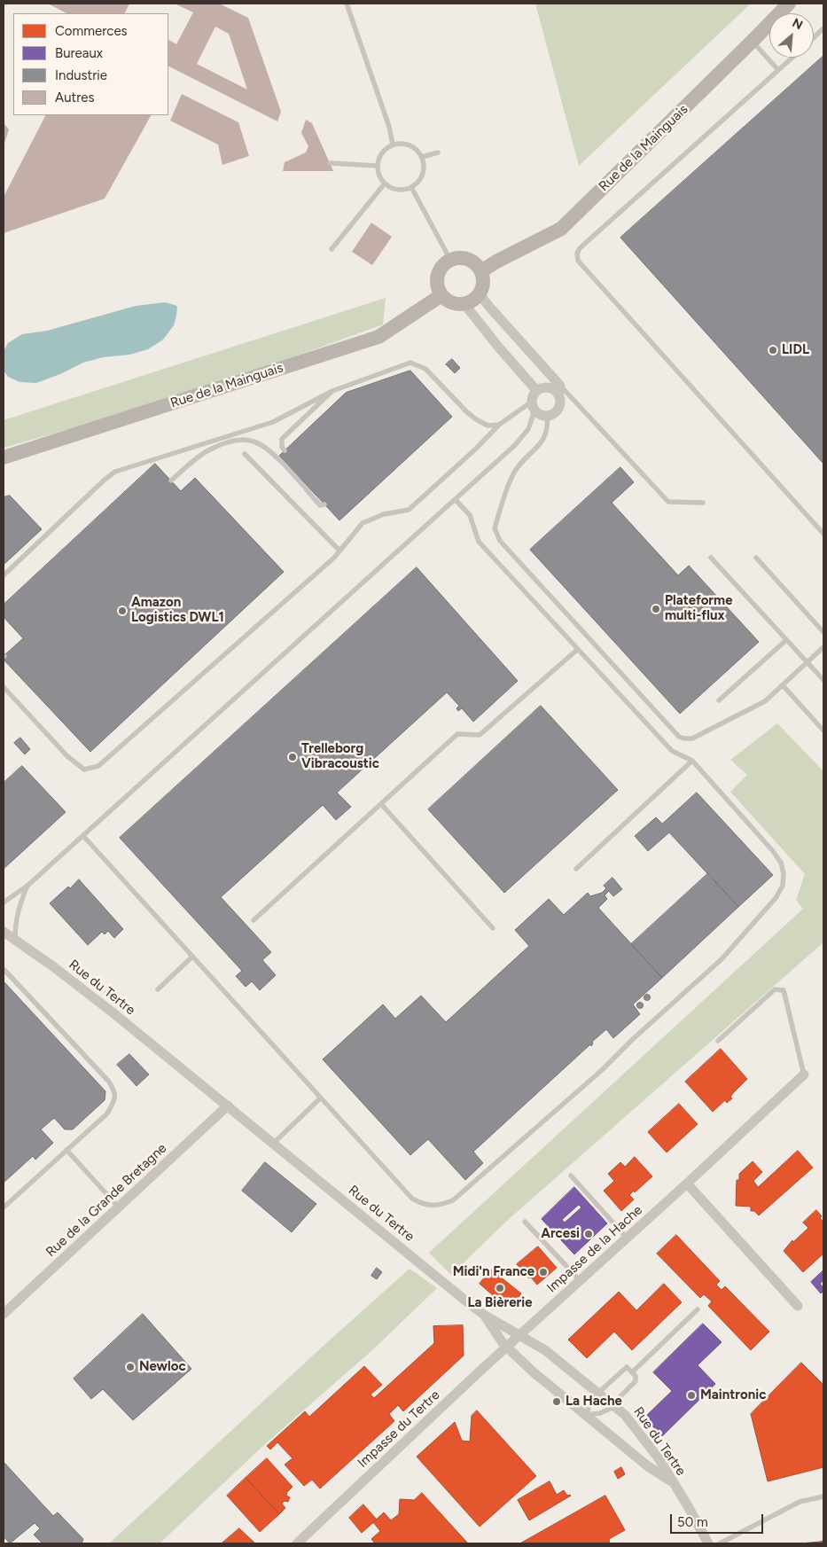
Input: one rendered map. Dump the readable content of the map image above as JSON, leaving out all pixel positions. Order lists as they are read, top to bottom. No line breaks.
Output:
{"streets":{"street":["Rue de la Mainguais","Rue du Tertre","Rue de la Grande Bretagne","Impasse de la Hache","Impasse du Tertre"]},"crossings":[["Rue du Tertre","Rue de la Grande Bretagne"],["Rue du Tertre","Impasse de la Hache"],["Rue du Tertre","Impasse du Tertre"],["Impasse de la Hache","Impasse du Tertre"]],"places":["LIDL","Plateforme multi-flux","Amazon Logistics DWL1","Trelleborg Vibracoustic","Arcesi","Midi'n France","La Bièrerie","Newloc","Maintronic","La Hache"],"legend":["Commerces","Bureaux","Industrie","Autres"],"scale_bar":"50 m","north":"top right"}
